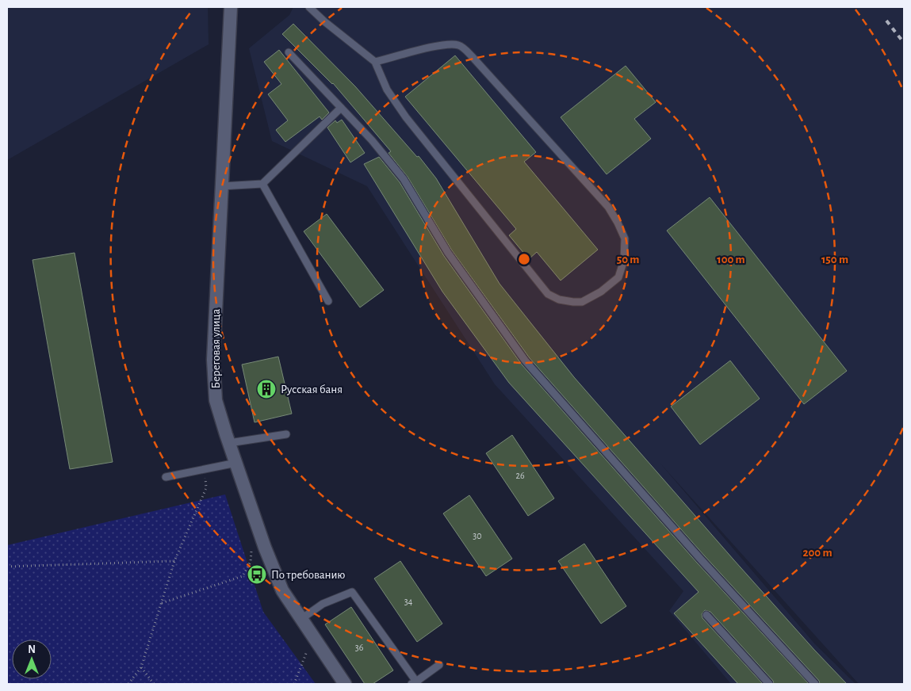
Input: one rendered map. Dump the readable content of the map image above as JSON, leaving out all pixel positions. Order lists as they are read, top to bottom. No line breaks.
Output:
{"streets":{"street":["Береговая улица"]},"places":{"building":["Русская баня"],"bus stop":["По требованию"]},"house_numbers":["26","30","34","36"],"north":"top","rings":["50 m","100 m","150 m","200 m"]}
